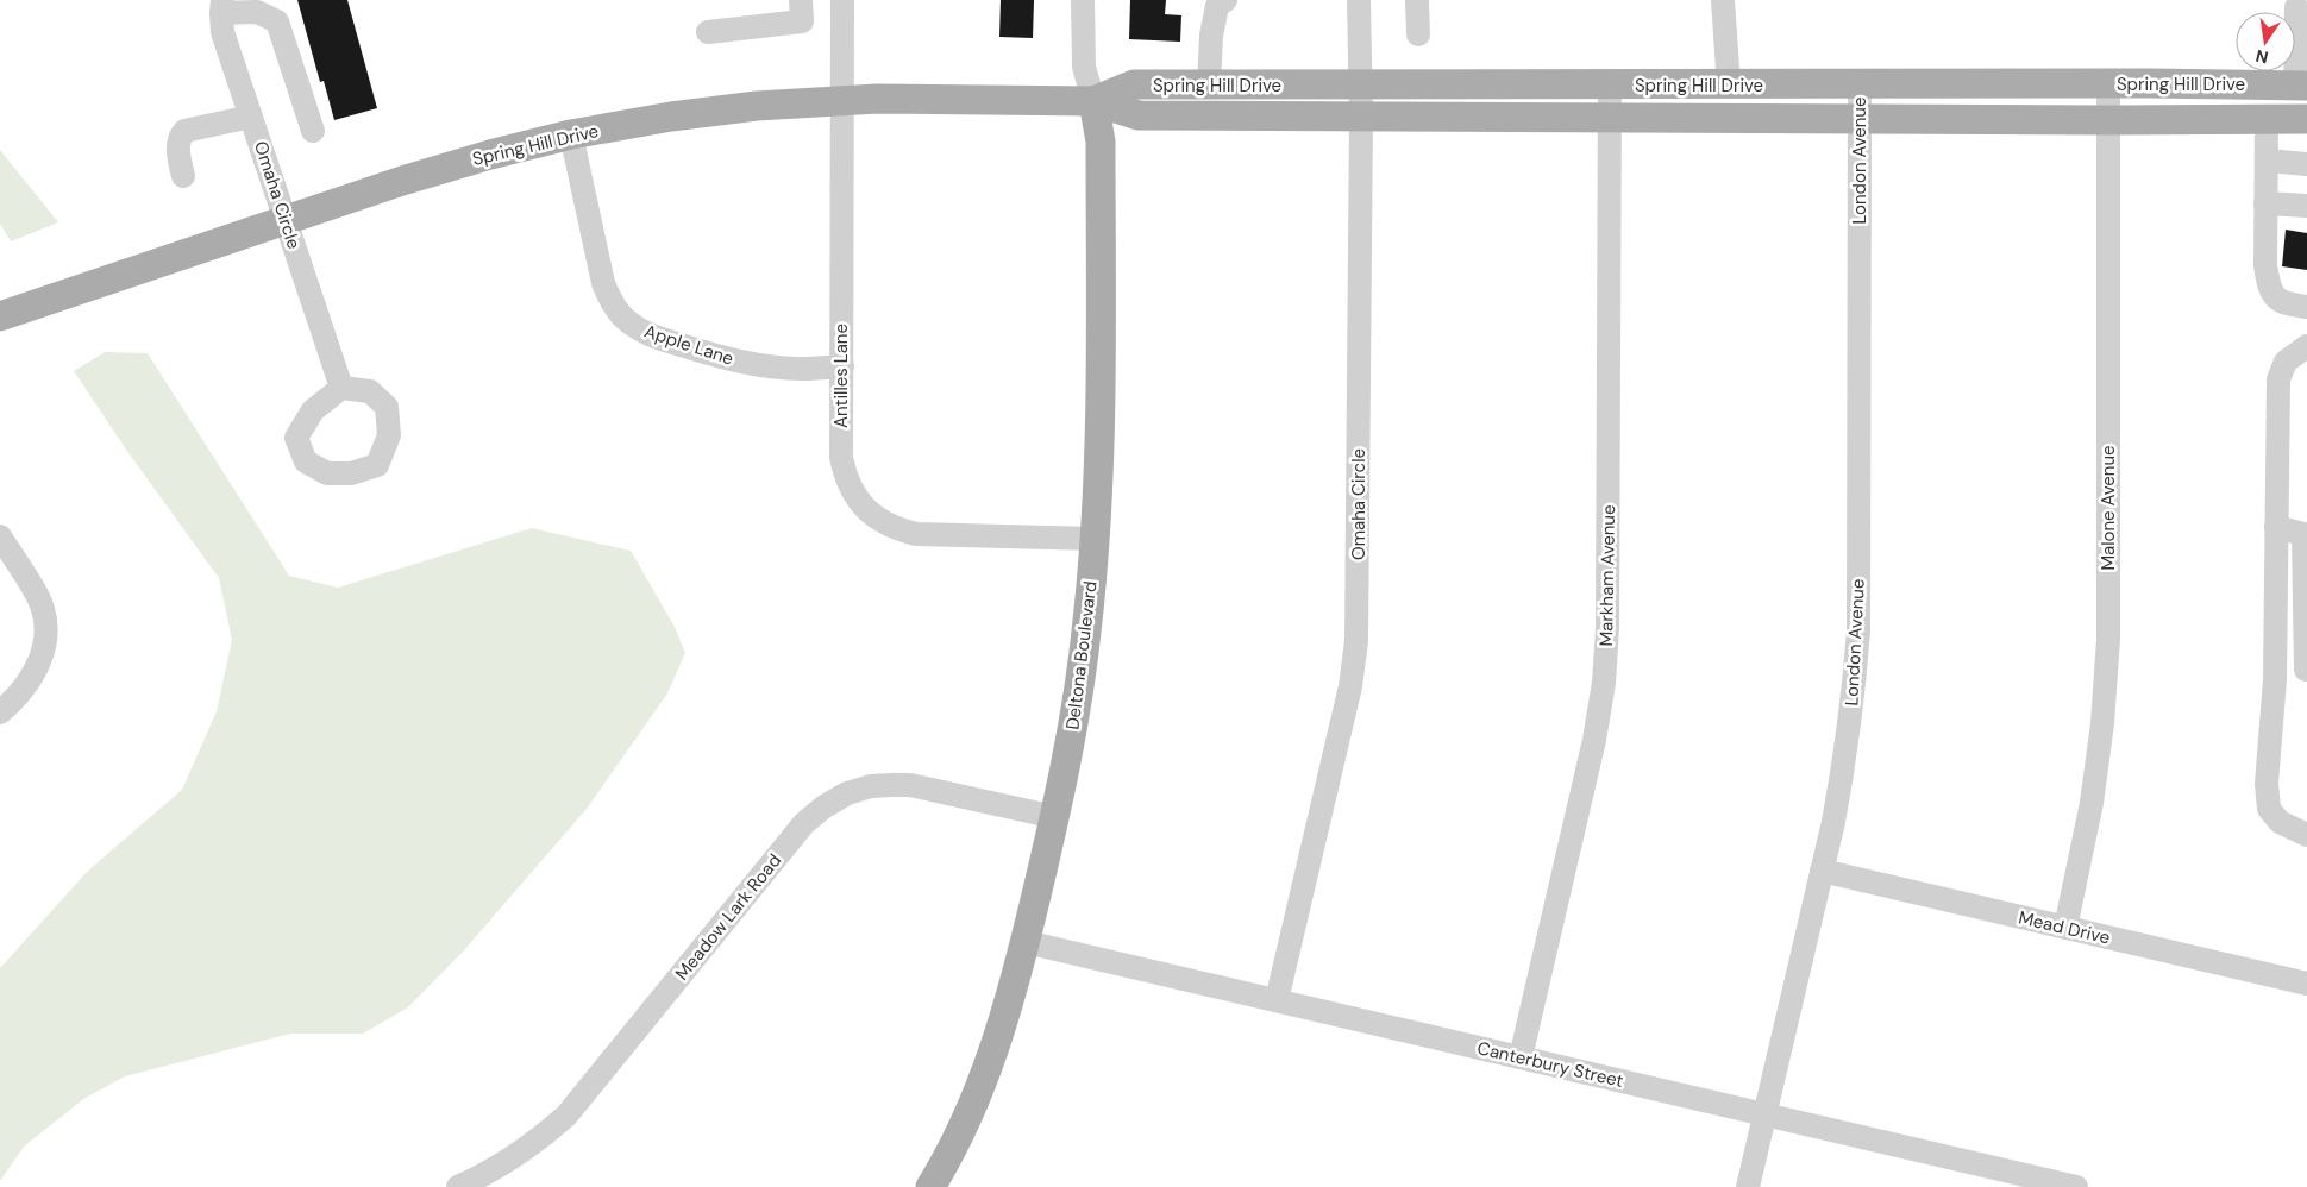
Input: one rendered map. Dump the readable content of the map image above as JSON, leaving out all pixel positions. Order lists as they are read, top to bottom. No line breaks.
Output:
{"streets":{"main road":["Spring Hill Drive","Deltona Boulevard"],"street":["London Avenue","Omaha Circle","Apple Lane","Antilles Lane","Malone Avenue","Markham Avenue","Meadow Lark Road","Mead Drive","Canterbury Street"]},"crossings":[["Spring Hill Drive","London Avenue"],["Spring Hill Drive","Omaha Circle"],["Spring Hill Drive","Apple Lane"],["Spring Hill Drive","Antilles Lane"],["Spring Hill Drive","Malone Avenue"],["Spring Hill Drive","Markham Avenue"],["Spring Hill Drive","Deltona Boulevard"],["London Avenue","Mead Drive"],["London Avenue","Canterbury Street"],["Omaha Circle","Canterbury Street"],["Apple Lane","Antilles Lane"],["Antilles Lane","Deltona Boulevard"],["Malone Avenue","Mead Drive"],["Markham Avenue","Canterbury Street"],["Deltona Boulevard","Meadow Lark Road"],["Deltona Boulevard","Canterbury Street"]],"north":"bottom"}
